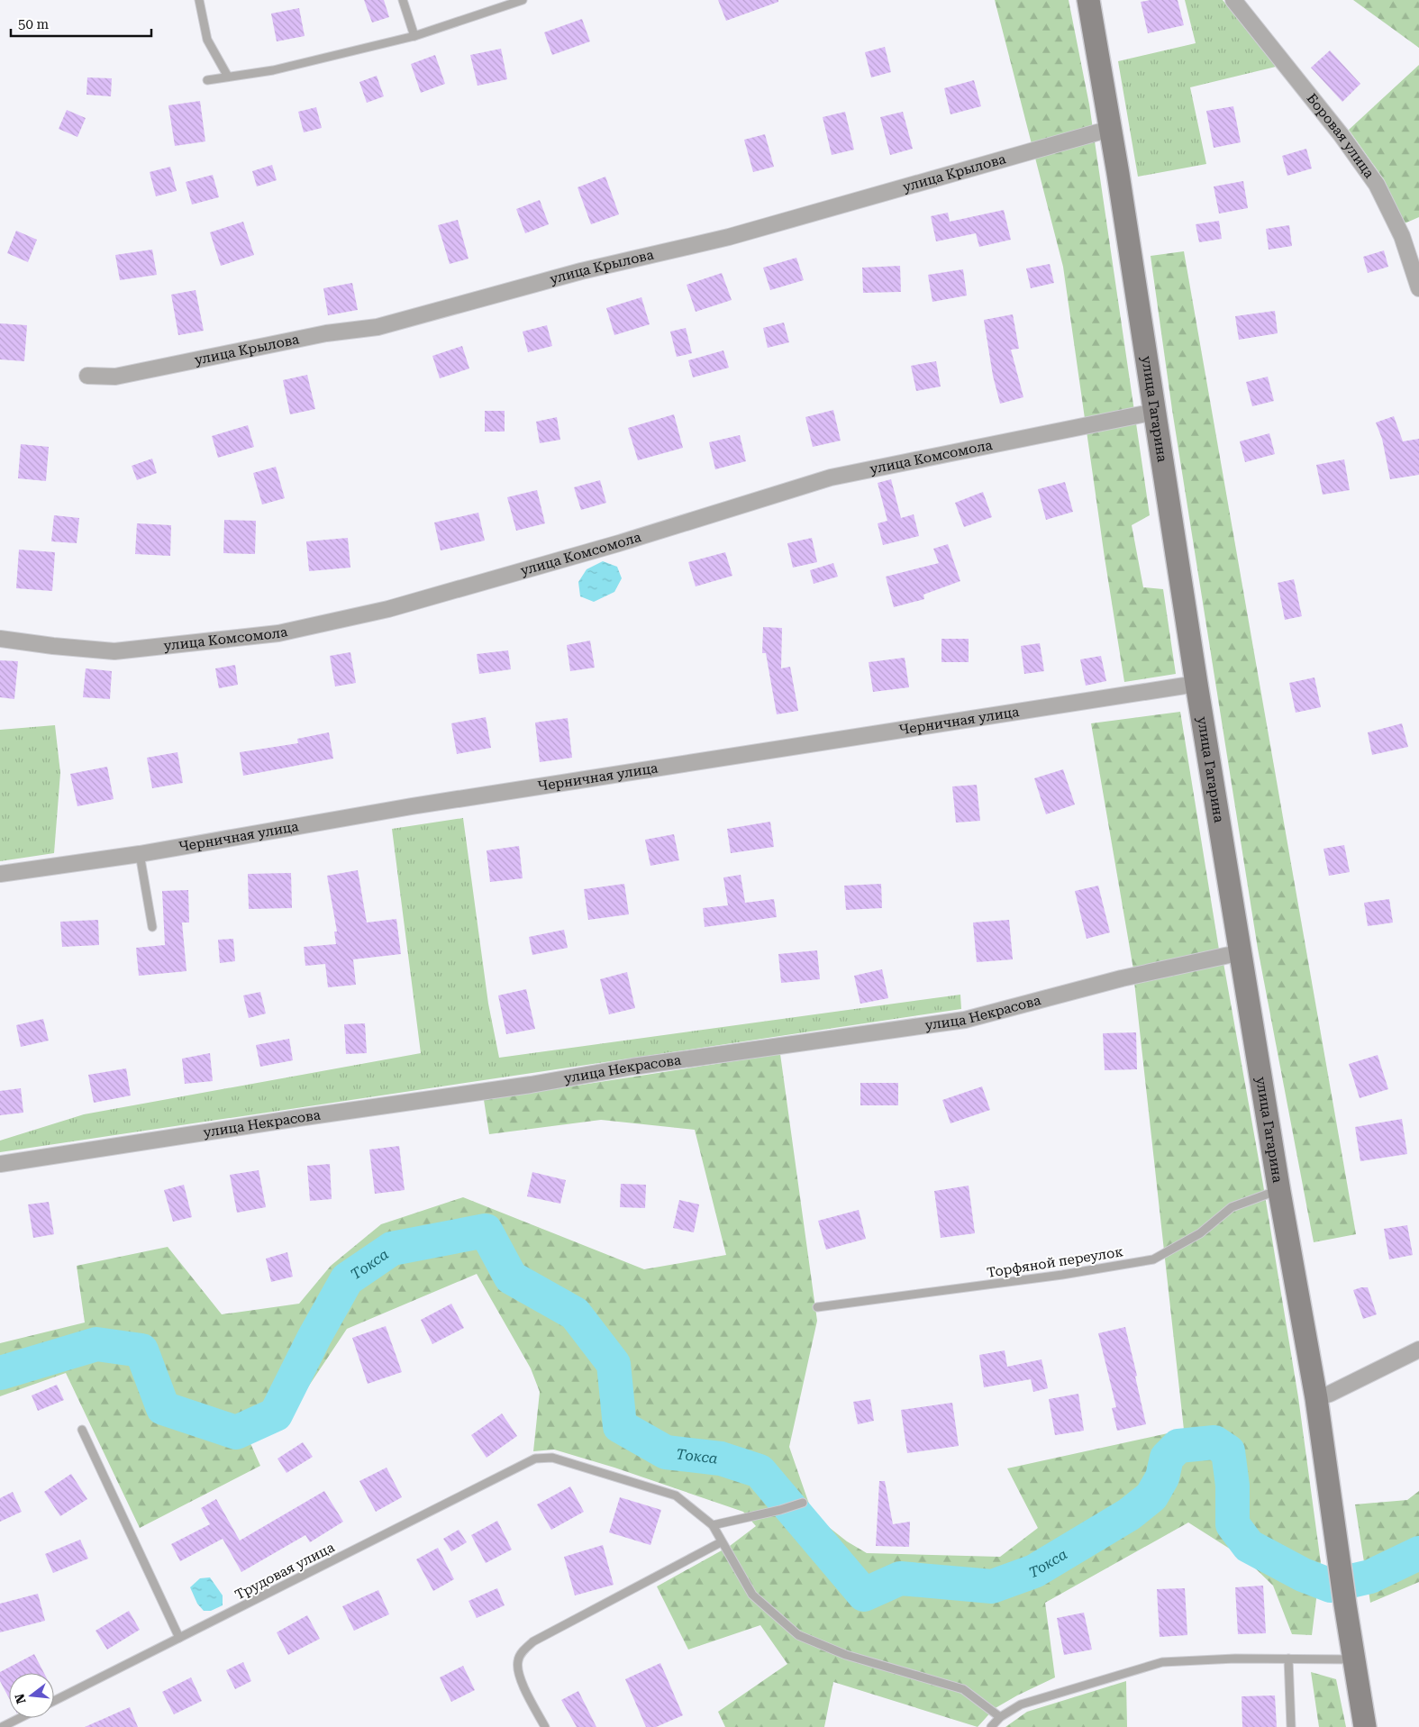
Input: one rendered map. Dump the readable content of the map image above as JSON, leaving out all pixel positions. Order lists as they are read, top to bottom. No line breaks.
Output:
{"streets":{"main road":["улица Гагарина"],"street":["Боровая улица","улица Крылова","улица Комсомола","Черничная улица","улица Некрасова"],"lane":["Торфяной переулок","Трудовая улица"]},"crossings":[["улица Крылова","улица Гагарина"],["улица Гагарина","улица Комсомола"],["улица Гагарина","Черничная улица"],["улица Гагарина","улица Некрасова"],["улица Гагарина","Торфяной переулок"]],"water":["Токса"],"scale_bar":"50 m","north":"left"}
